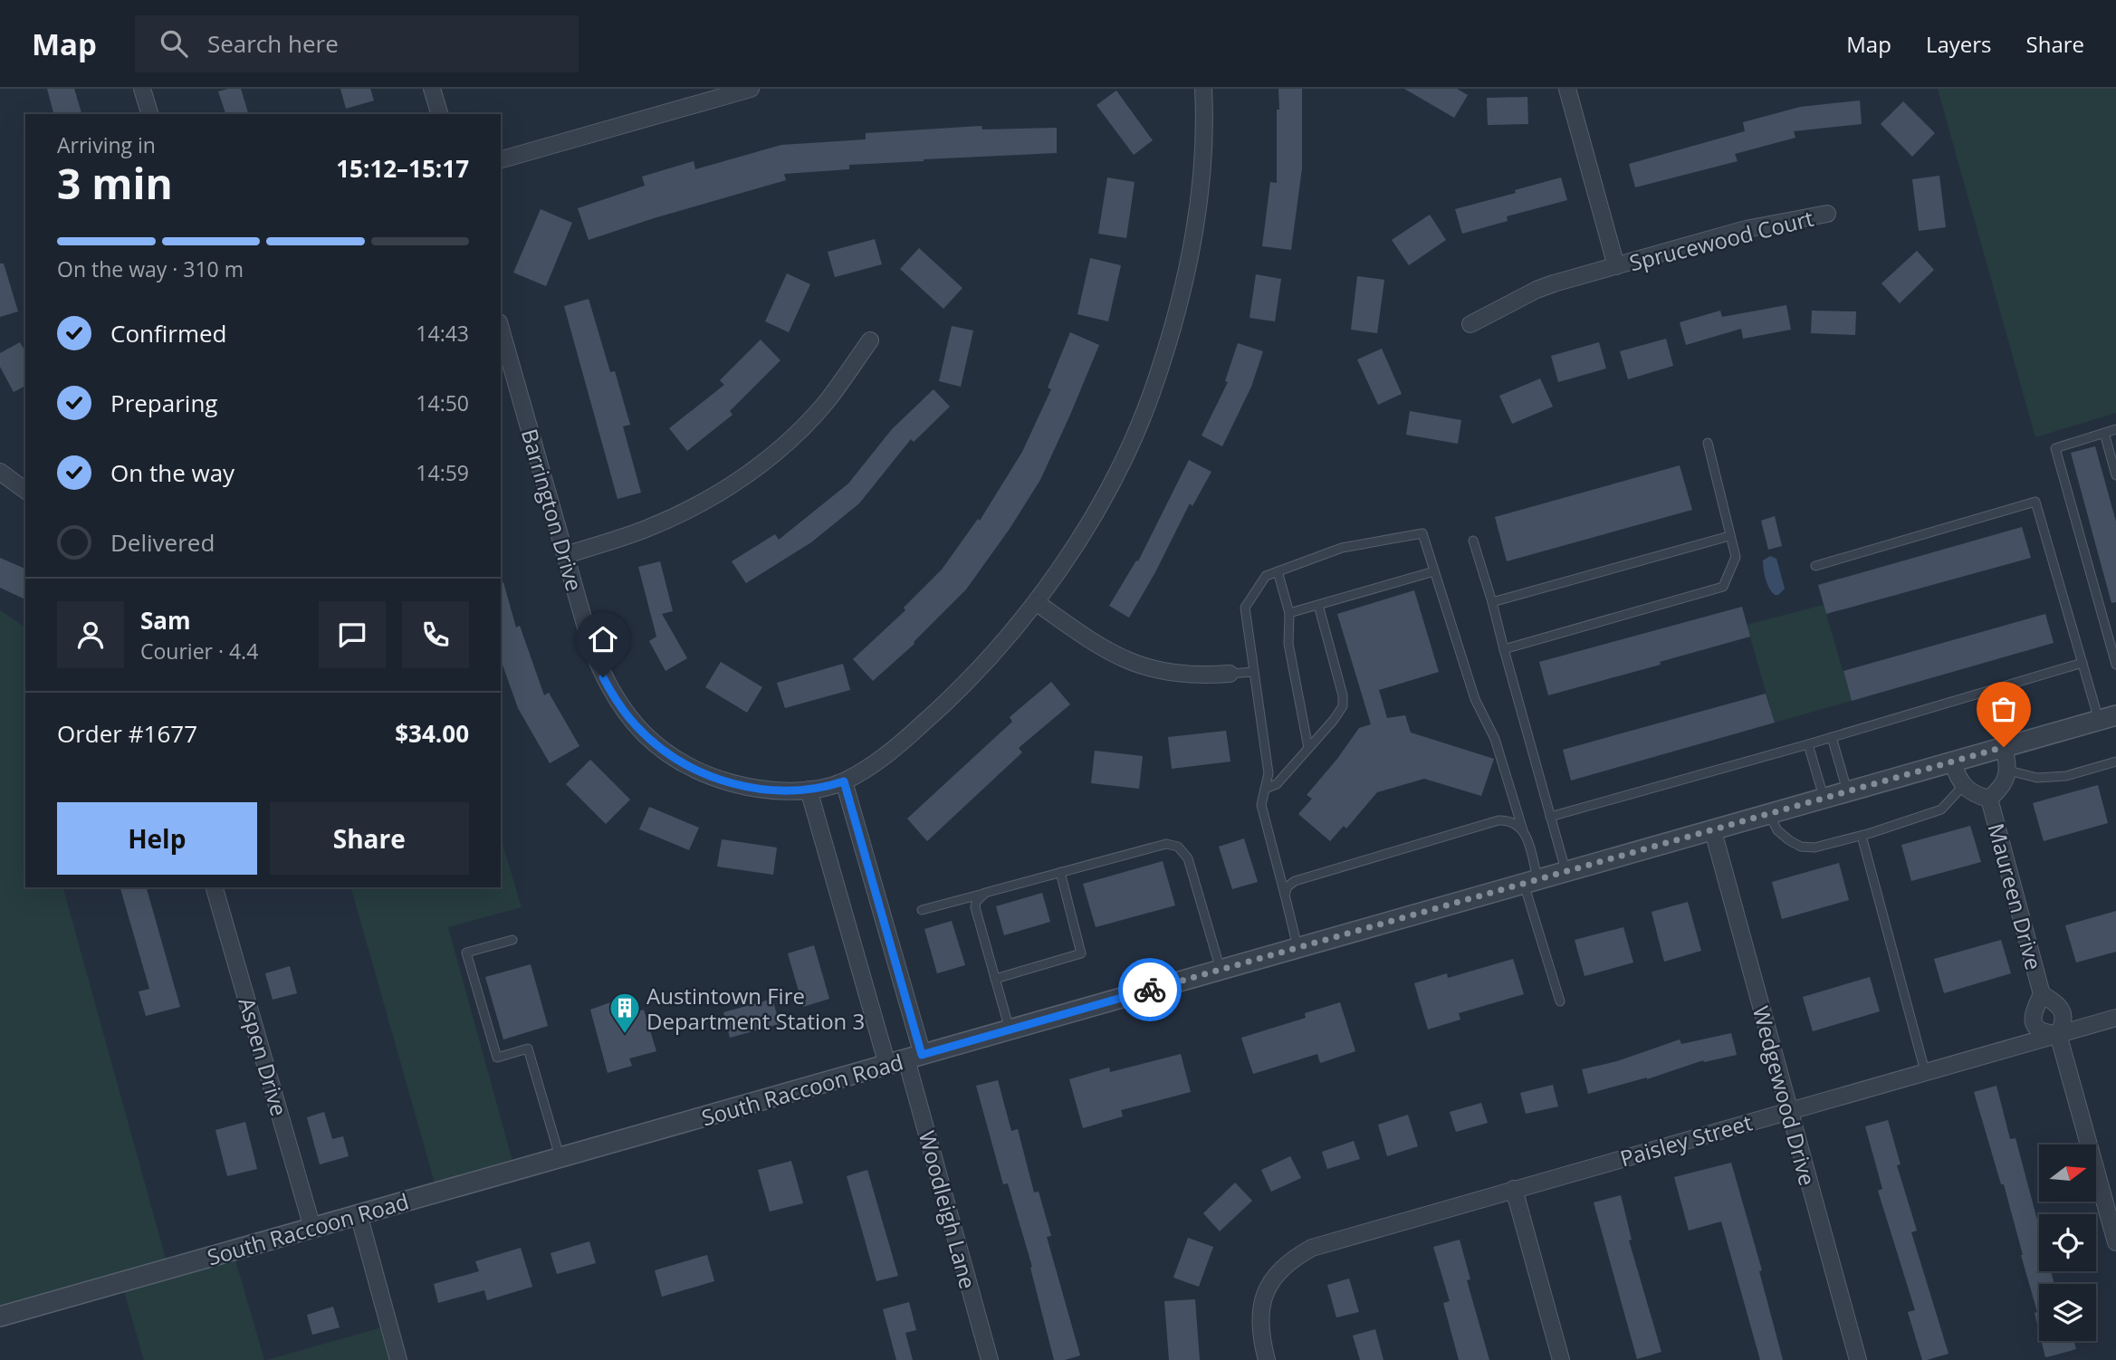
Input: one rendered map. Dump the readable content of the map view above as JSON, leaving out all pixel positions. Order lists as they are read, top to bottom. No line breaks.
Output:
{"streets":{"street":["Sprucewood Court","Barrington Drive","Maureen Drive","Aspen Drive","South Raccoon Road","Wedgewood Drive","Paisley Street","Woodleigh Lane"]},"crossings":[["Barrington Drive","Woodleigh Lane"],["Maureen Drive","Paisley Street"],["Aspen Drive","South Raccoon Road"],["South Raccoon Road","Wedgewood Drive"],["South Raccoon Road","Woodleigh Lane"],["Wedgewood Drive","Paisley Street"]],"places":{"building":["Austintown Fire Department Station 3"]},"north":"right","page":{"header":"Map","search":"Search here","nav":["Map","Layers","Share"],"heading":["3 min","Arriving in","15:12–15:17"],"panel":["Sam","Courier · 4.4","Order #1677","$34.00"],"bar":"On the way · 310 m","list":[["Confirmed","14:43"],["Preparing","14:50"],["On the way","14:59"],"Delivered"],"buttons":["Help","Share"]}}
